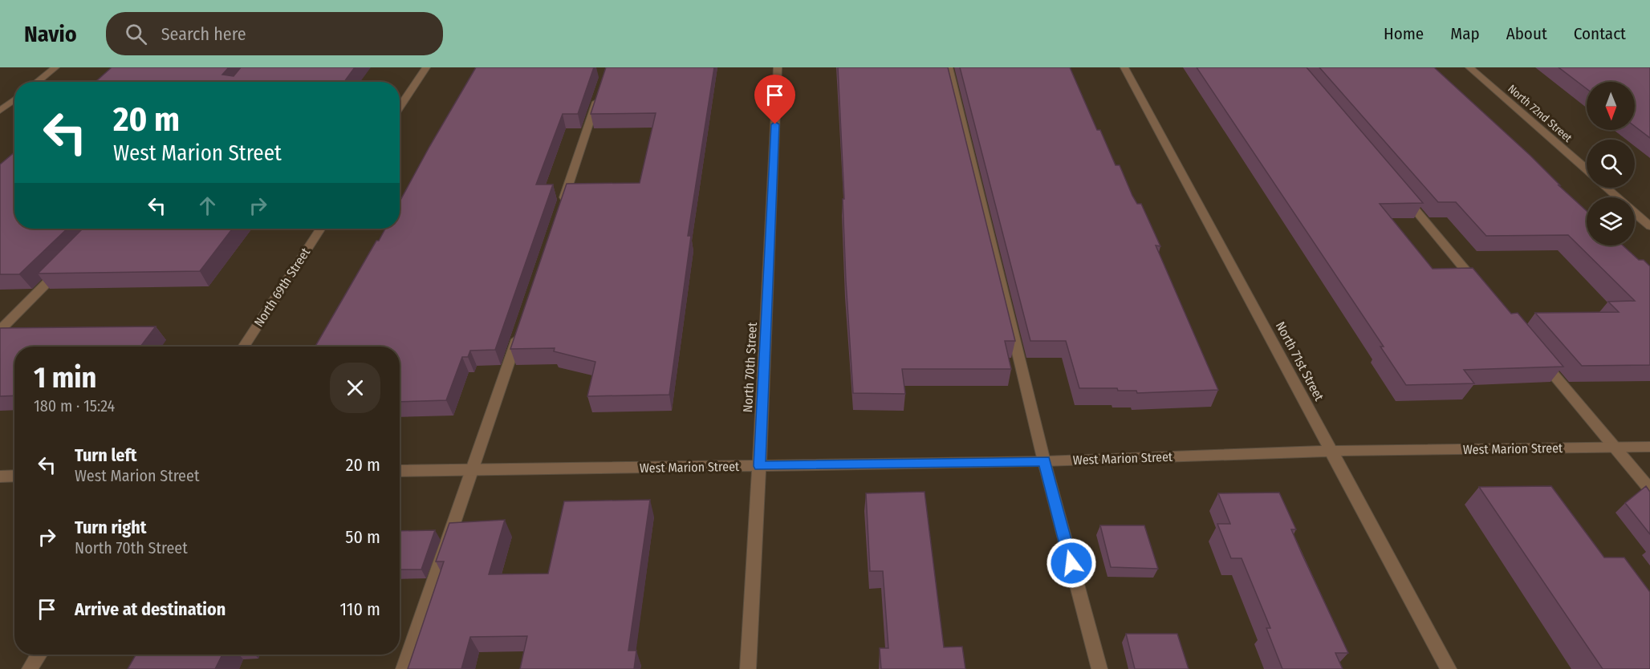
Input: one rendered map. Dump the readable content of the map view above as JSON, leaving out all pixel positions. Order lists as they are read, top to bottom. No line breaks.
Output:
{"streets":{"street":["North 72nd Street","North 69th Street","North 71st Street","North 70th Street","West Marion Street"]},"crossings":[["North 71st Street","West Marion Street"],["North 70th Street","West Marion Street"]],"north":"bottom","page":{"header":"Navio","search":"Search here","nav":["Home","Map","About","Contact"],"turn":["20 m","West Marion Street"],"heading":["1 min","180 m · 15:24"],"list":[{"name":"Turn left","note":"West Marion Street","value":"20 m"},{"name":"Turn right","note":"North 70th Street","value":"50 m"},{"name":"Arrive at destination","value":"110 m"}]}}
